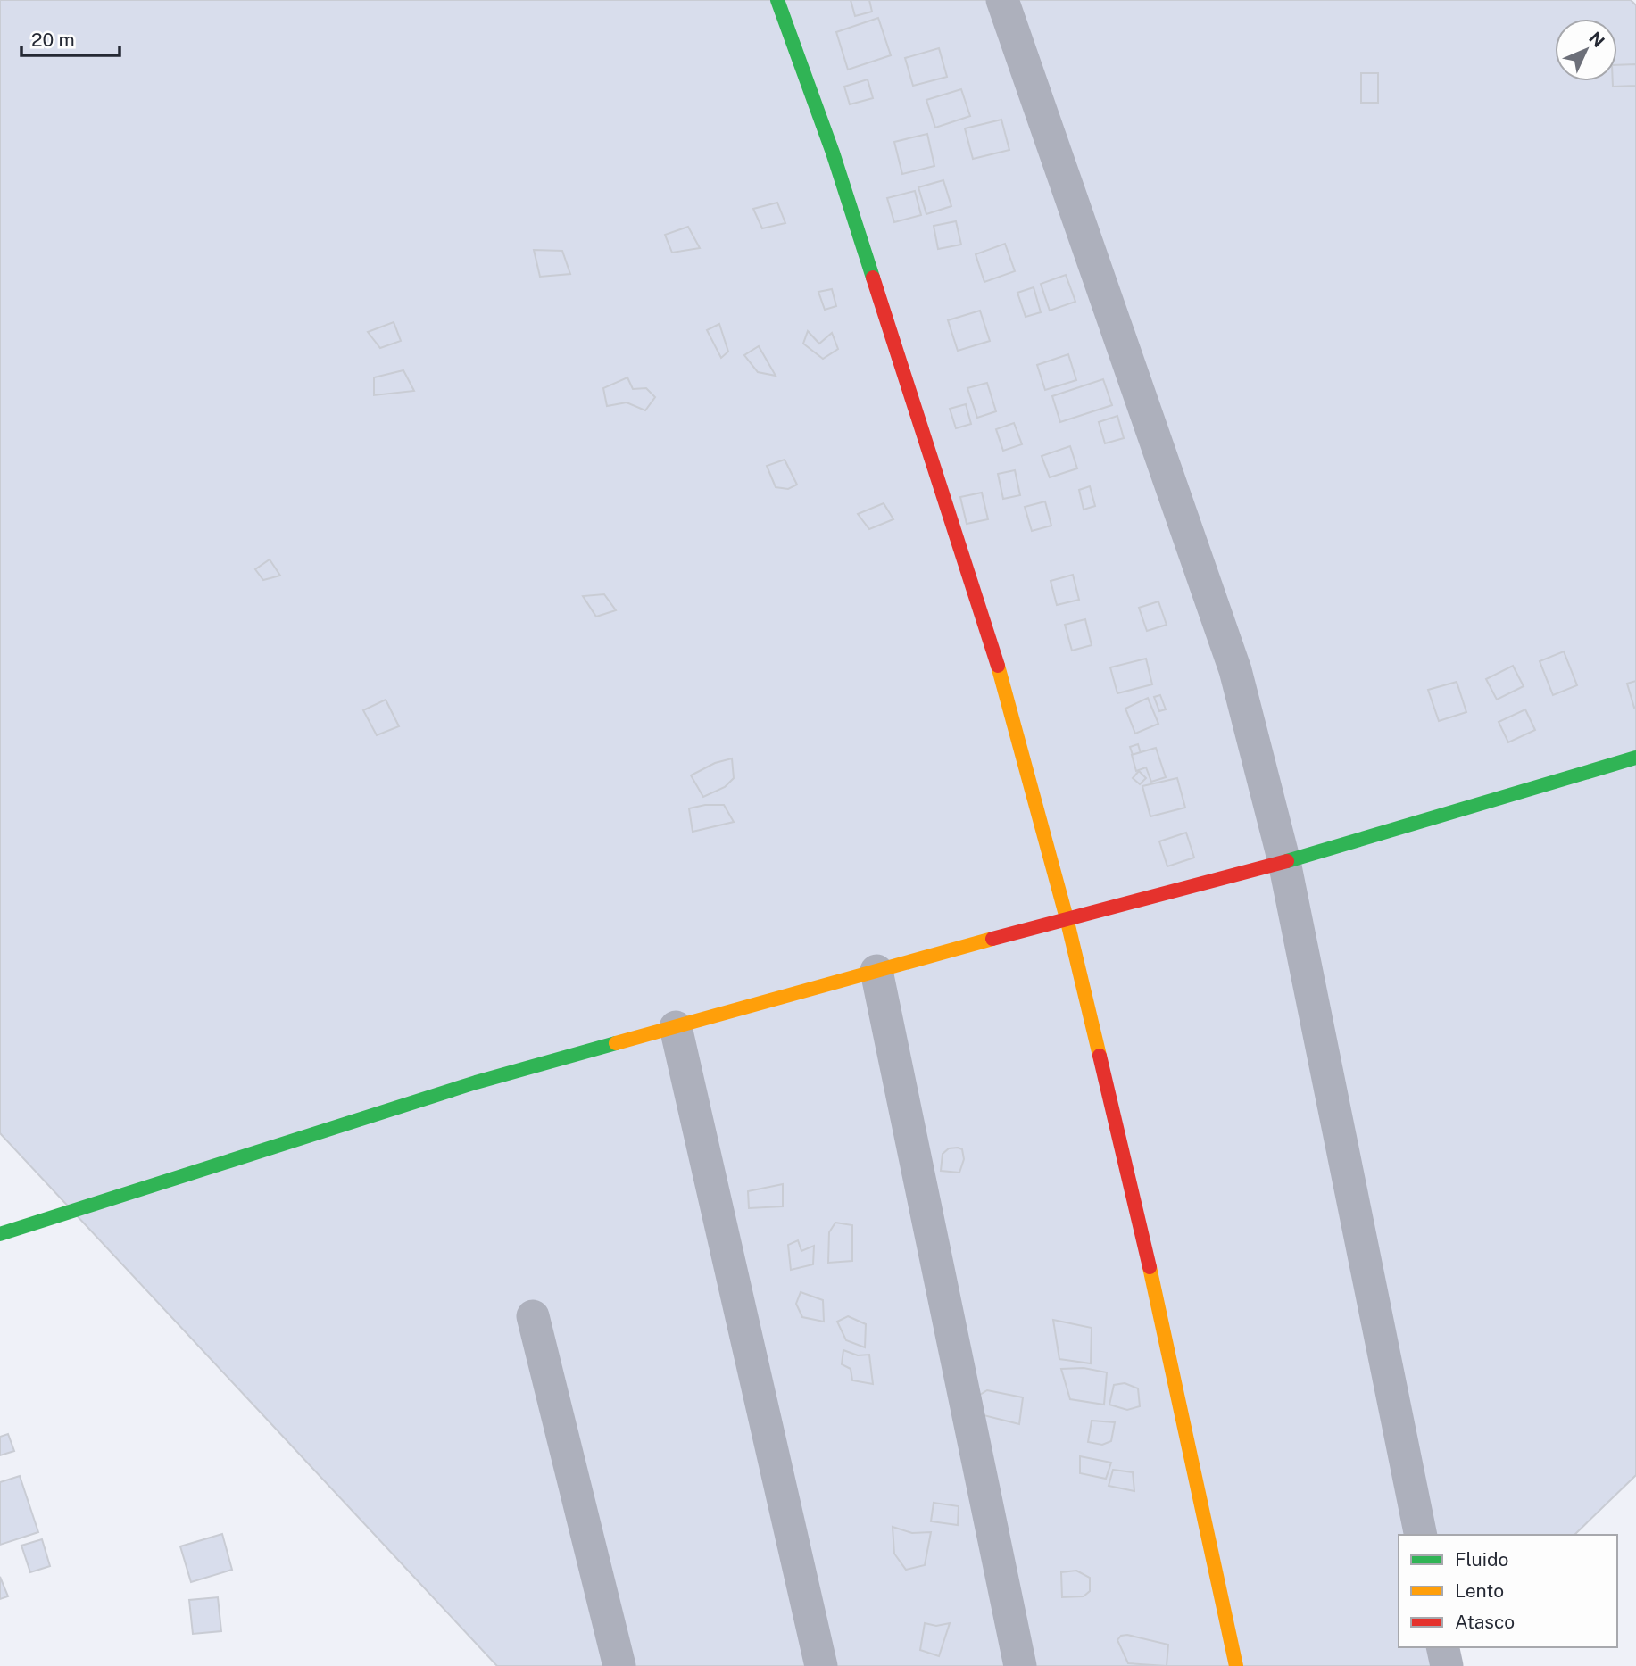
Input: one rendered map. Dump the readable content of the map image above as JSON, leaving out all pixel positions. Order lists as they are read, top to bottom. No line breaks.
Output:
{"legend":["Fluido","Lento","Atasco"],"scale_bar":"20 m","north":"top right"}
